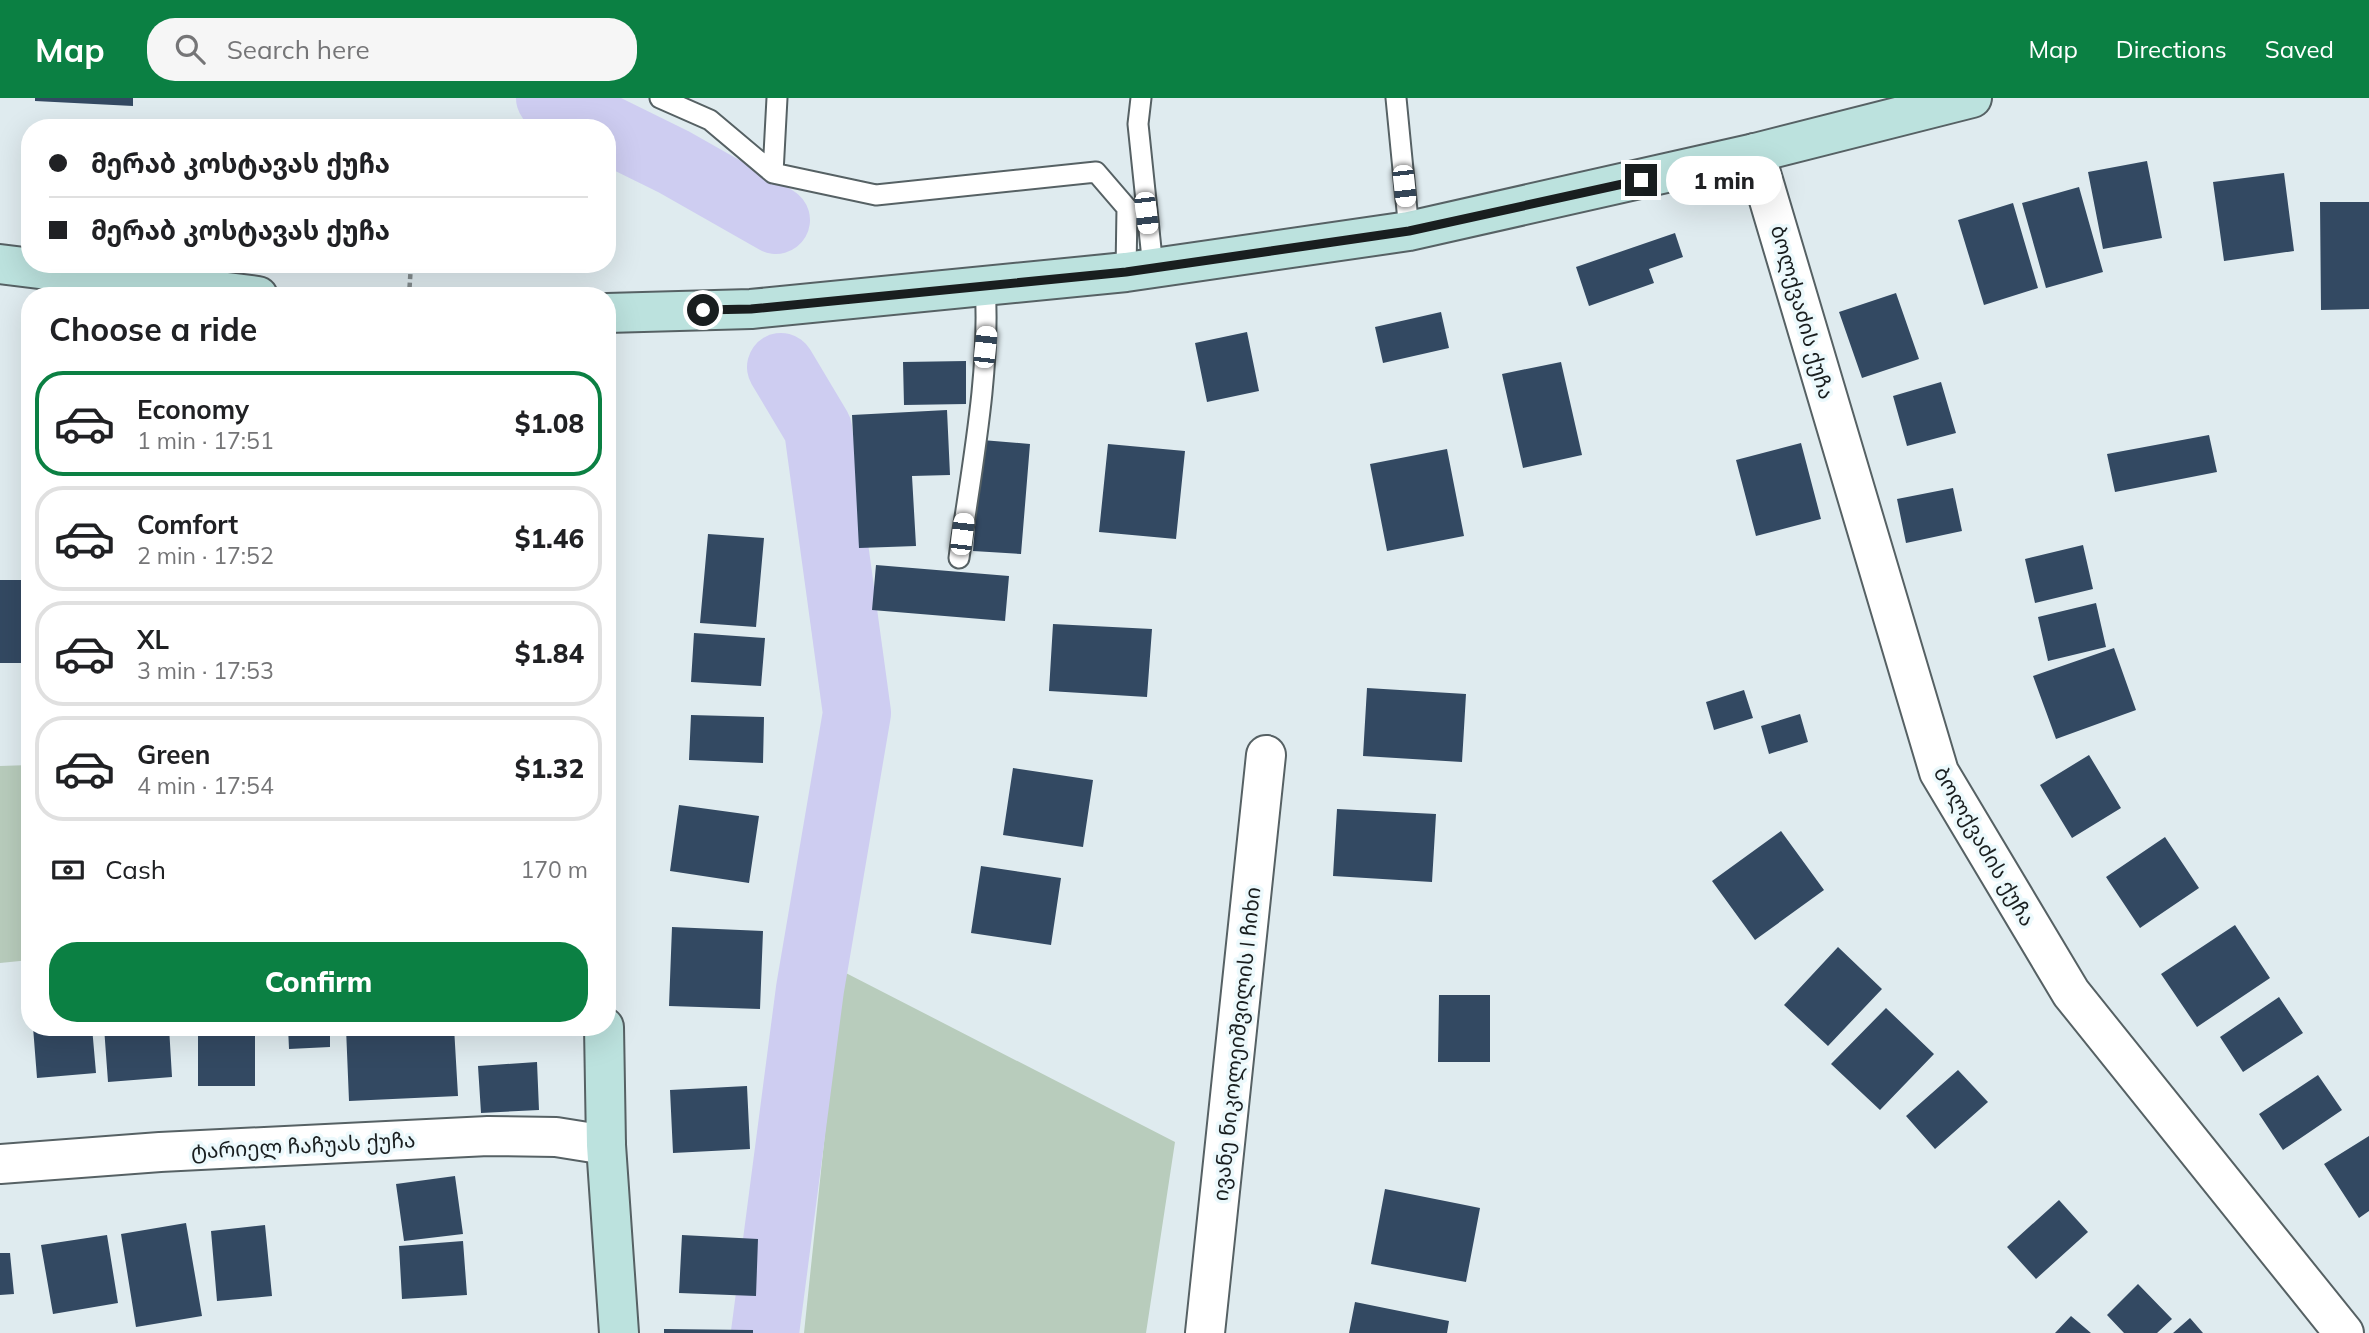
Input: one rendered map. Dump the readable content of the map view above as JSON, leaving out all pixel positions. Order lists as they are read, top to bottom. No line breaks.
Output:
{"streets":{"street":["ბოლქვაძის ქუჩა","ივანე ნიკოლეიშვილის I ჩიხი","ტარიელ ჩაჩუას ქუჩა"]},"page":{"header":"Map","search":"Search here","nav":["Map","Directions","Saved"],"banner":["მერაბ კოსტავას ქუჩა","მერაბ კოსტავას ქუჩა"],"bubble":"1 min","heading":"Choose a ride","list":[{"name":"Economy","note":"1 min · 17:51","value":"$1.08"},{"name":"Comfort","note":"2 min · 17:52","value":"$1.46"},{"name":"XL","note":"3 min · 17:53","value":"$1.84"},{"name":"Green","note":"4 min · 17:54","value":"$1.32"}],"pay":["Cash","170 m"],"buttons":"Confirm"}}
